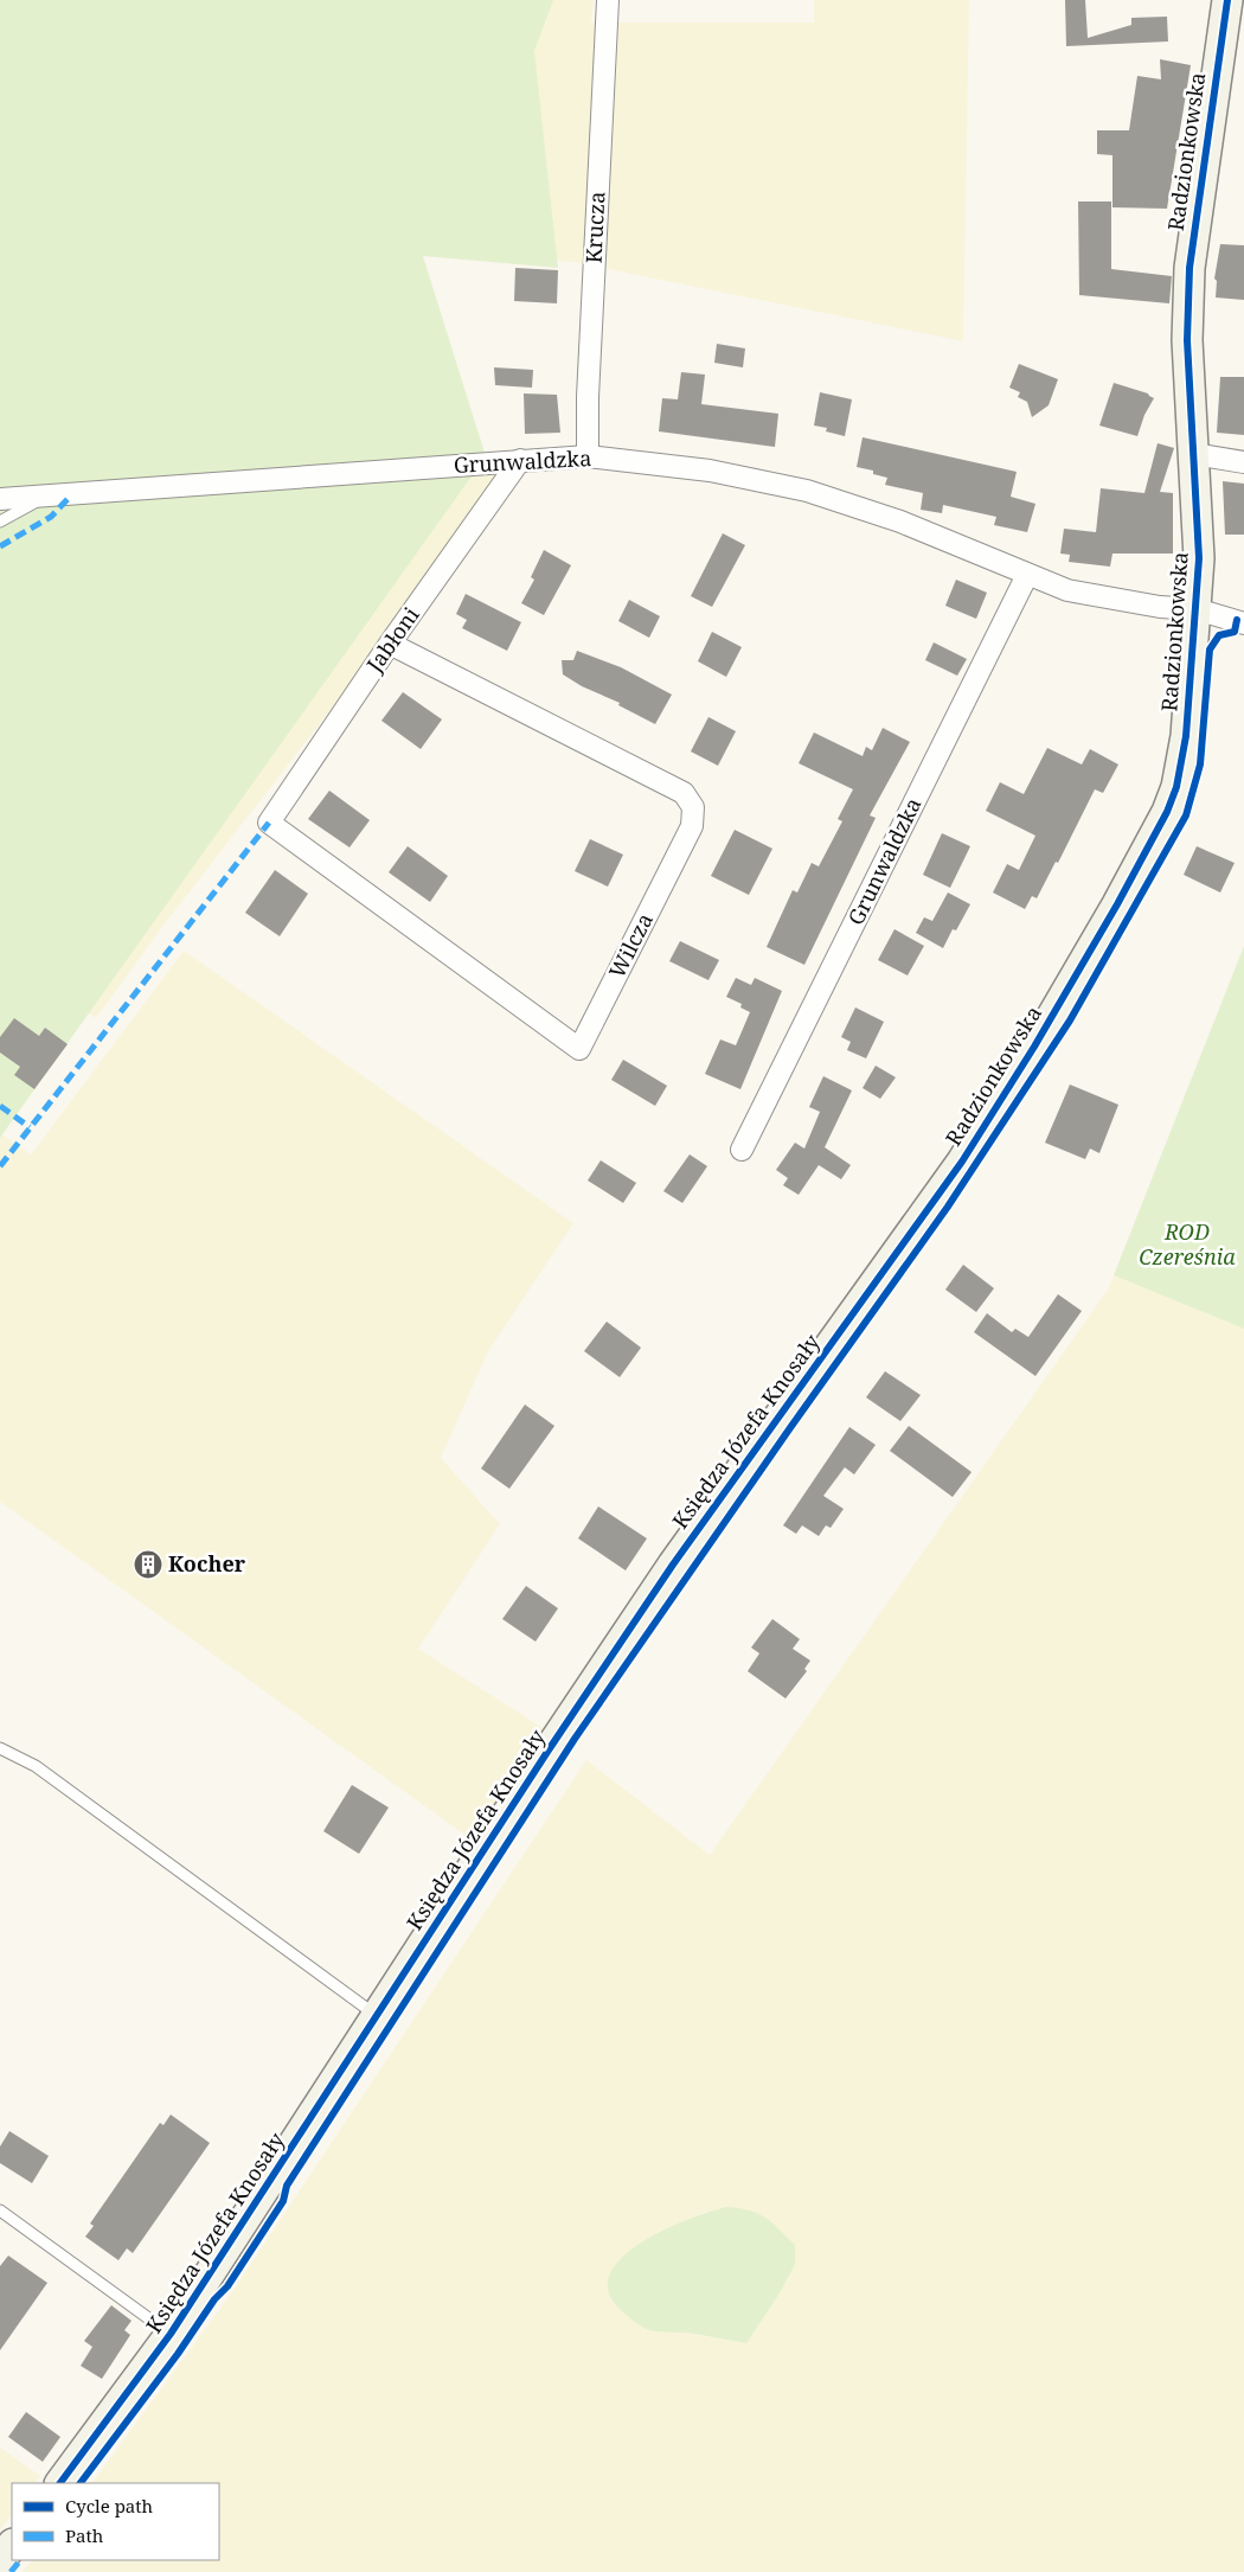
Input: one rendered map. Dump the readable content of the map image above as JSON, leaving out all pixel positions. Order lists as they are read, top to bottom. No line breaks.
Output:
{"streets":{"street":["Radzionkowska","Krucza","Grunwaldzka","Jabłoni","Wilcza","Księdza Józefa Knosały"]},"crossings":[["Radzionkowska","Grunwaldzka"],["Radzionkowska","Księdza Józefa Knosały"],["Krucza","Grunwaldzka"],["Grunwaldzka","Jabłoni"],["Jabłoni","Wilcza"]],"parks":["ROD Czereśnia"],"places":{"building":["Kocher"]},"legend":["Cycle path","Path"]}
